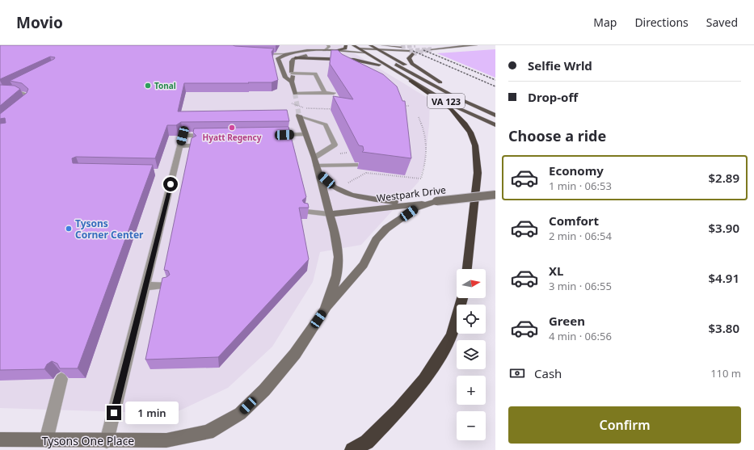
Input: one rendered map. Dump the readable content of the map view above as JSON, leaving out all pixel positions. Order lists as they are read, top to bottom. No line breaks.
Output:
{"streets":{"main road":["VA 123"],"street":["Westpark Drive","Tysons One Place"]},"crossings":[["Westpark Drive","Tysons One Place"]],"places":["Tonal","Hyatt Regency","Tysons Corner Center"],"north":"right","page":{"header":"Movio","nav":["Map","Directions","Saved"],"banner":["Selfie Wrld","Drop-off"],"heading":"Choose a ride","list":[{"name":"Economy","note":"1 min · 06:53","value":"$2.89"},{"name":"Comfort","note":"2 min · 06:54","value":"$3.90"},{"name":"XL","note":"3 min · 06:55","value":"$4.91"},{"name":"Green","note":"4 min · 06:56","value":"$3.80"}],"map_buttons":["+","−"],"pay":["Cash","110 m"],"buttons":"Confirm","bubble":"1 min"}}
